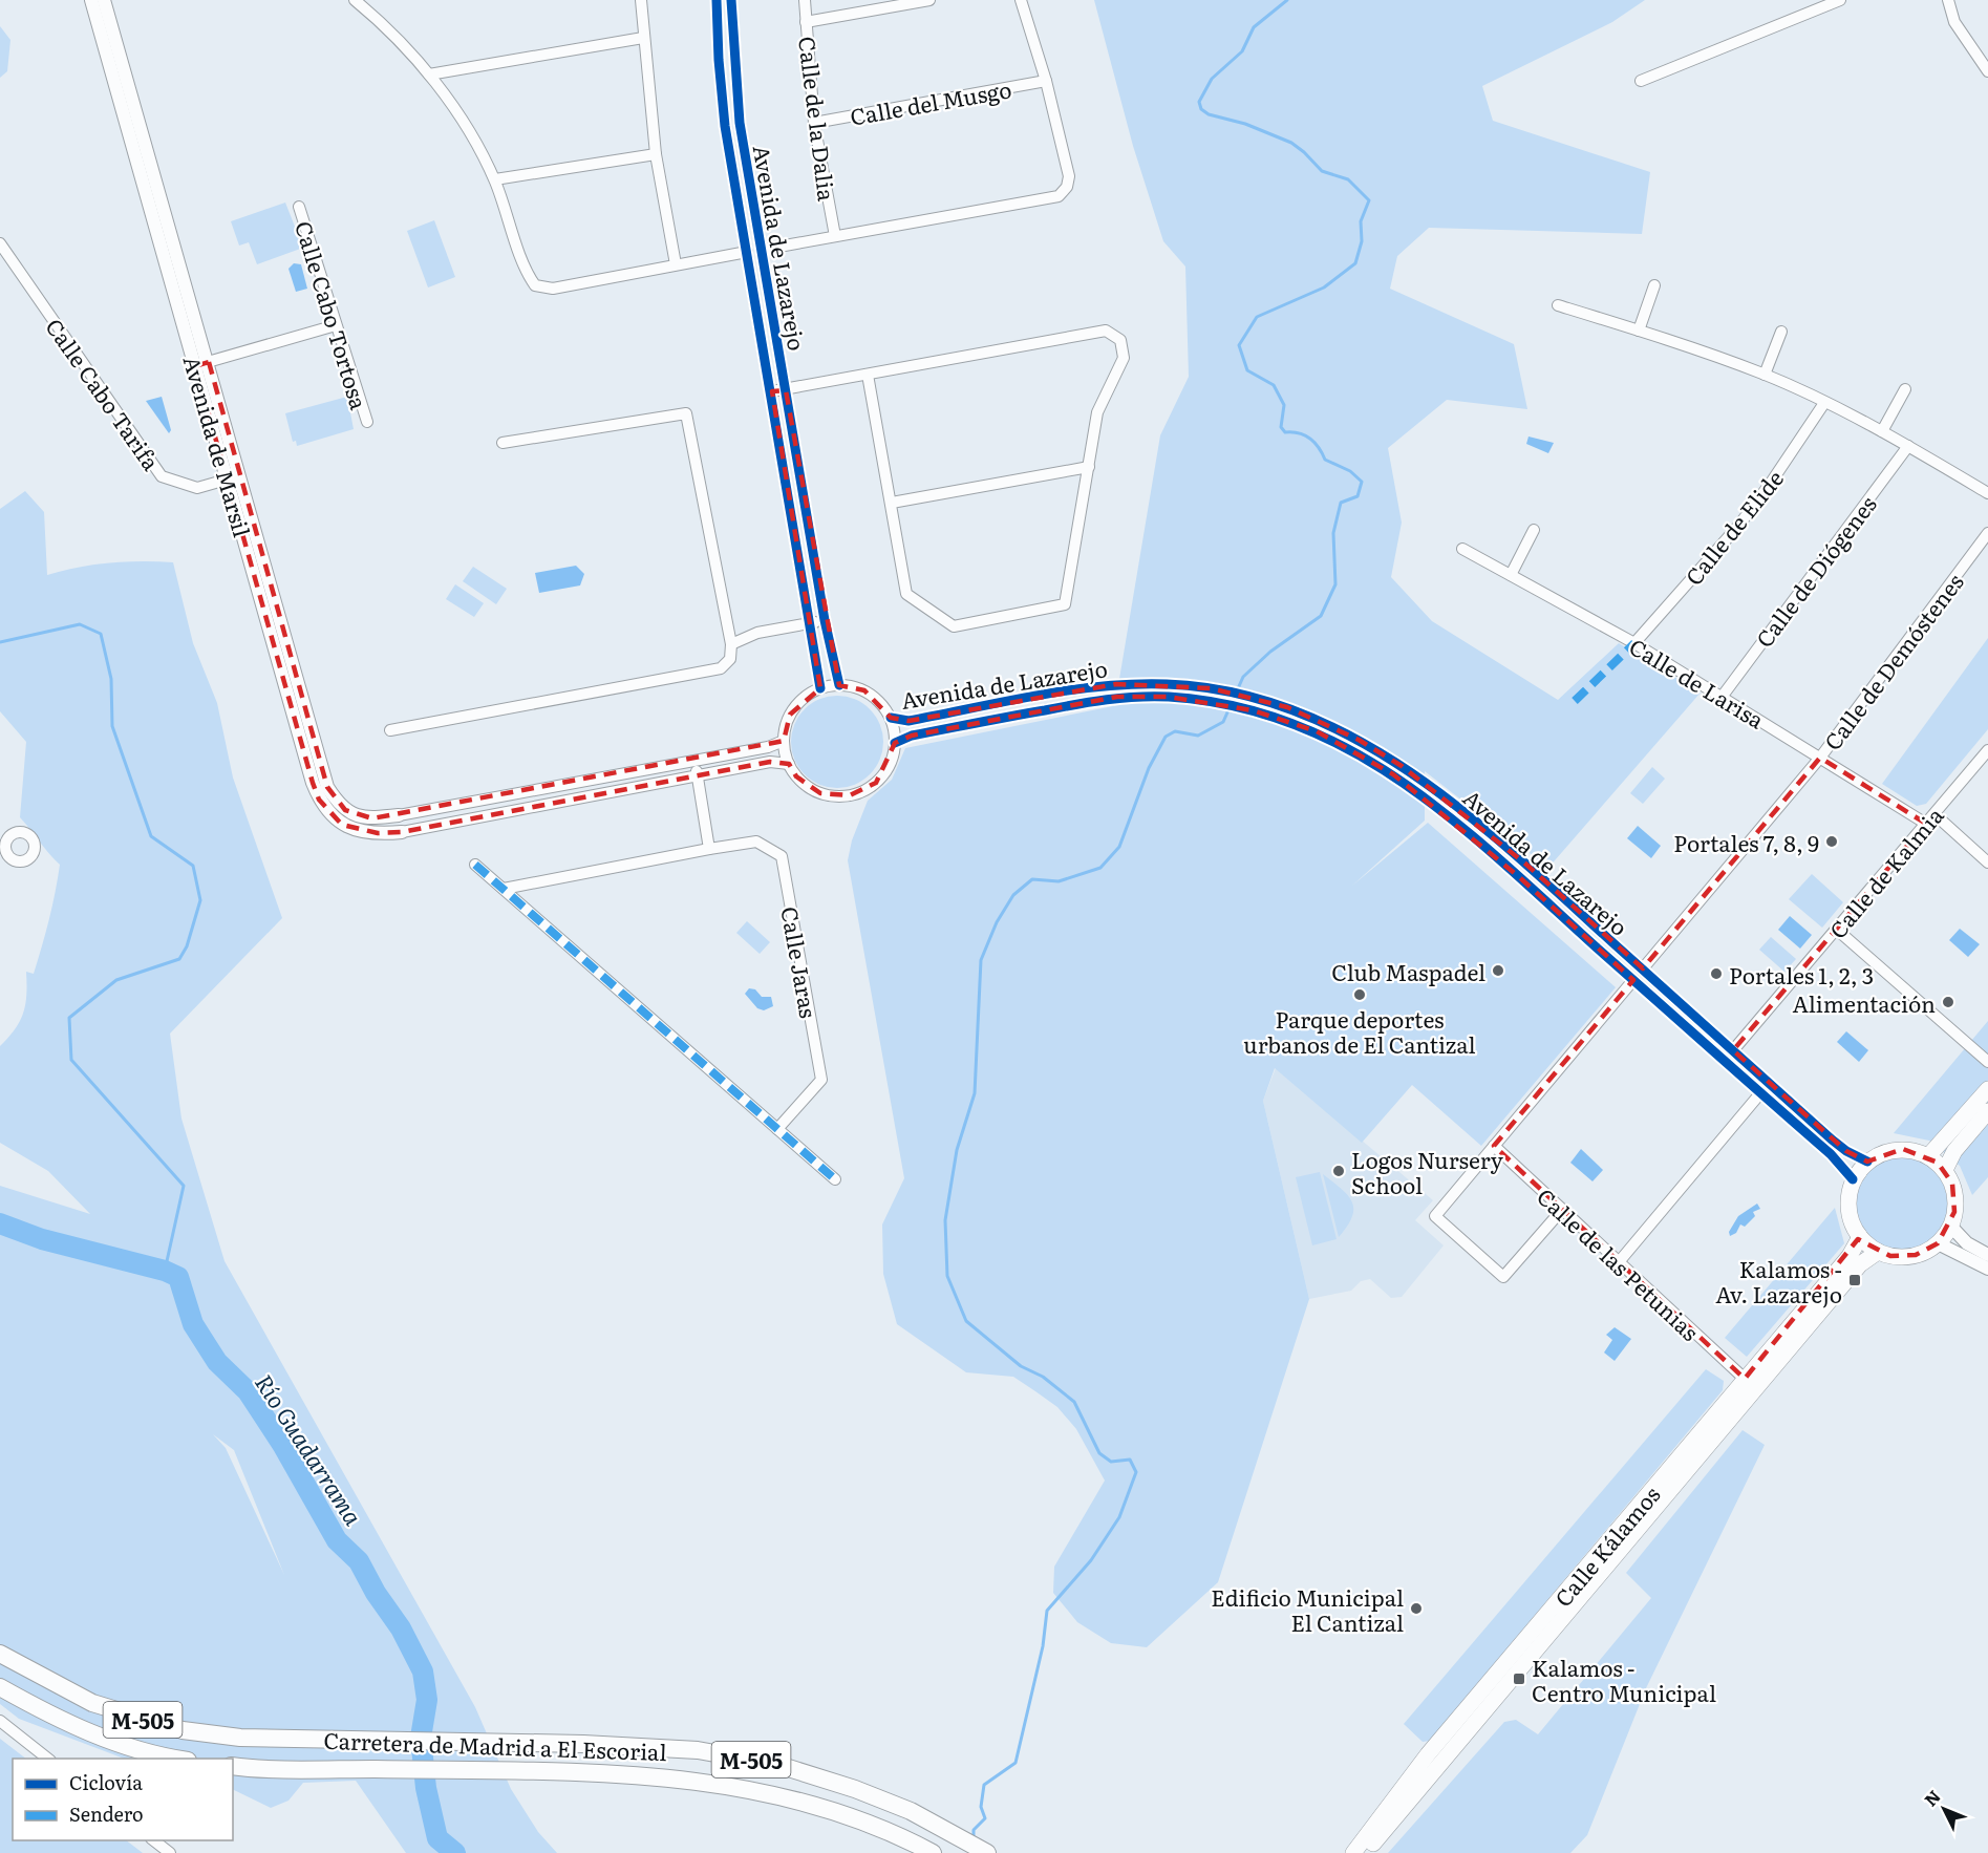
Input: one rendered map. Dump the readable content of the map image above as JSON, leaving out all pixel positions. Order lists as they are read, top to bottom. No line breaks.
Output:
{"streets":{"highway":["M-505","Carretera de Madrid a El Escorial"],"main road":["Calle Kálamos"],"street":["Calle del Musgo","Calle de la Dalia","Avenida de Lazarejo","Calle Cabo Tortosa","Calle Cabo Tarifa","Avenida de Marsil","Calle de Elide","Calle de Diógenes","Calle de Demóstenes","Calle de Larisa","Calle de Kalmia","Calle Jaras","Calle de las Petunias"]},"crossings":[["Calle del Musgo","Calle de la Dalia"],["Calle del Musgo","Avenida de Lazarejo"],["Calle de la Dalia","Avenida de Lazarejo"],["Avenida de Lazarejo","Calle de Demóstenes"],["Avenida de Lazarejo","Calle de Kalmia"],["Avenida de Lazarejo","Calle Kálamos"],["Calle Cabo Tarifa","Avenida de Marsil"],["Calle de Elide","Calle de Larisa"],["Calle de Diógenes","Calle de Larisa"],["Calle de Demóstenes","Calle de Larisa"],["Calle de Larisa","Calle de Kalmia"],["Calle de las Petunias","Calle Kálamos"]],"water":["Río Guadarrama"],"places":{"other":["Portales 7, 8, 9","Club Maspadel","Portales 1, 2, 3","Parque deportes urbanos de El Cantizal","Alimentación","Logos Nursery School","Edificio Municipal El Cantizal"],"transit":["Kalamos - Av. Lazarejo","Kalamos - Centro Municipal"]},"legend":["Ciclovía","Sendero"],"north":"top left"}
